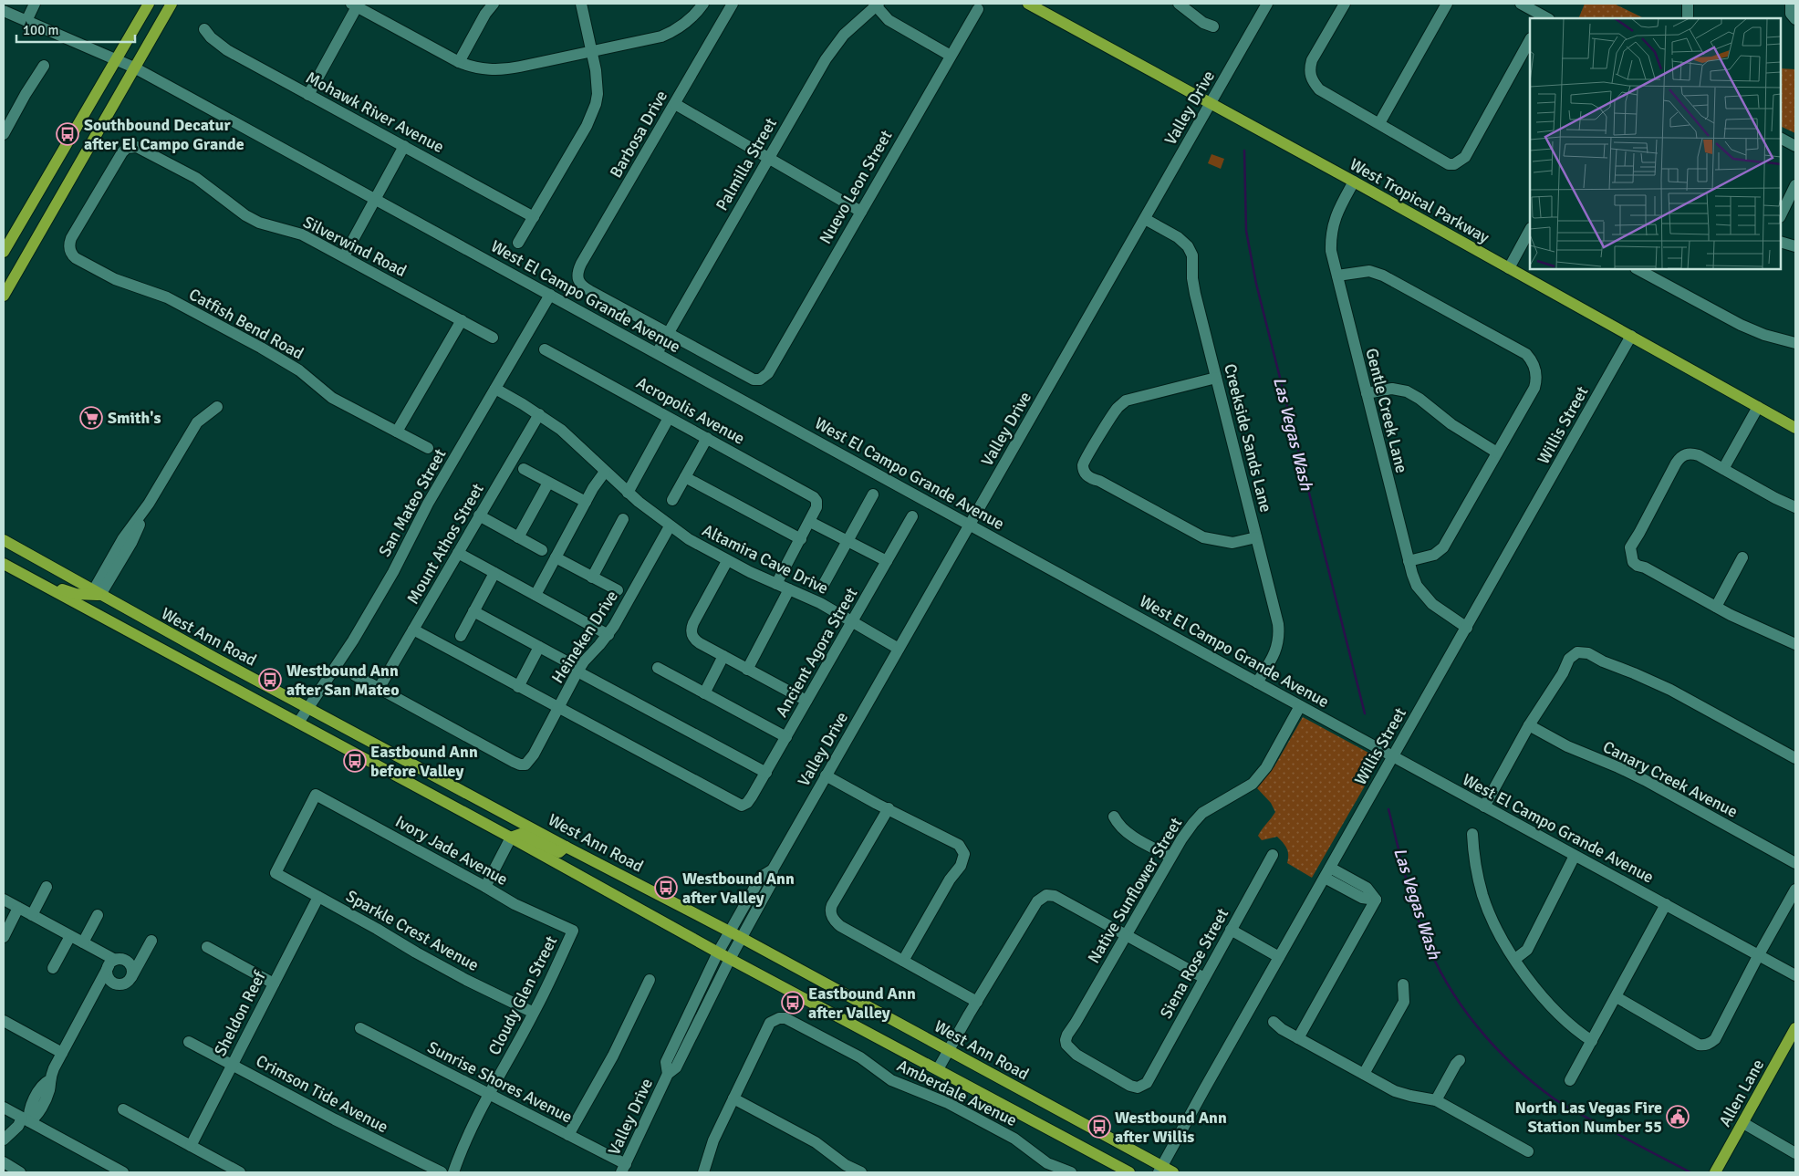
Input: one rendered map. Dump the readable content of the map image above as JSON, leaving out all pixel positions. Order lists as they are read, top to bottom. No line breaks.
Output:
{"streets":{"main road":["West Tropical Parkway","West Ann Road","Allen Lane"],"street":["Valley Drive","Mohawk River Avenue","Barbosa Drive","Palmilla Street","Nuevo Leon Street","Silverwind Road","West El Campo Grande Avenue","Catfish Bend Road","Acropolis Avenue","Gentle Creek Lane","Willis Street","Creekside Sands Lane","San Mateo Street","Mount Athos Street","Altamira Cave Drive","Heineken Drive","Ancient Agora Street","Canary Creek Avenue","Ivory Jade Avenue","Native Sunflower Street","Sparkle Crest Avenue","Siena Rose Street","Cloudy Glen Street","Sheldon Reef","Sunrise Shores Avenue","Amberdale Avenue","Crimson Tide Avenue"]},"crossings":[["Valley Drive","West Tropical Parkway"],["Valley Drive","West El Campo Grande Avenue"],["Valley Drive","Creekside Sands Lane"],["Valley Drive","Altamira Cave Drive"],["Valley Drive","West Ann Road"],["Valley Drive","Sunrise Shores Avenue"],["Barbosa Drive","Palmilla Street"],["Barbosa Drive","Nuevo Leon Street"],["Palmilla Street","Nuevo Leon Street"],["Palmilla Street","West El Campo Grande Avenue"],["West Tropical Parkway","Gentle Creek Lane"],["West Tropical Parkway","Willis Street"],["Silverwind Road","Catfish Bend Road"],["West El Campo Grande Avenue","Willis Street"],["West El Campo Grande Avenue","Creekside Sands Lane"],["West El Campo Grande Avenue","San Mateo Street"],["West El Campo Grande Avenue","Native Sunflower Street"],["Gentle Creek Lane","Willis Street"],["Willis Street","West Ann Road"],["San Mateo Street","Altamira Cave Drive"],["San Mateo Street","West Ann Road"],["Mount Athos Street","Altamira Cave Drive"],["Mount Athos Street","Heineken Drive"],["Altamira Cave Drive","Heineken Drive"],["Altamira Cave Drive","Ancient Agora Street"],["Heineken Drive","Ancient Agora Street"],["Ivory Jade Avenue","Sparkle Crest Avenue"],["Ivory Jade Avenue","Cloudy Glen Street"],["Native Sunflower Street","Siena Rose Street"],["Sparkle Crest Avenue","Cloudy Glen Street"],["Sparkle Crest Avenue","Sheldon Reef"],["Cloudy Glen Street","Sunrise Shores Avenue"],["Sheldon Reef","Crimson Tide Avenue"]],"water":["Las Vegas Wash"],"places":{"bus stop":["Southbound Decatur after El Campo Grande","Westbound Ann after San Mateo","Eastbound Ann before Valley","Westbound Ann after Valley","Eastbound Ann after Valley","Westbound Ann after Willis"],"supermarket":["Smith's"],"public building":["North Las Vegas Fire Station Number 55"]},"scale_bar":"100 m"}
